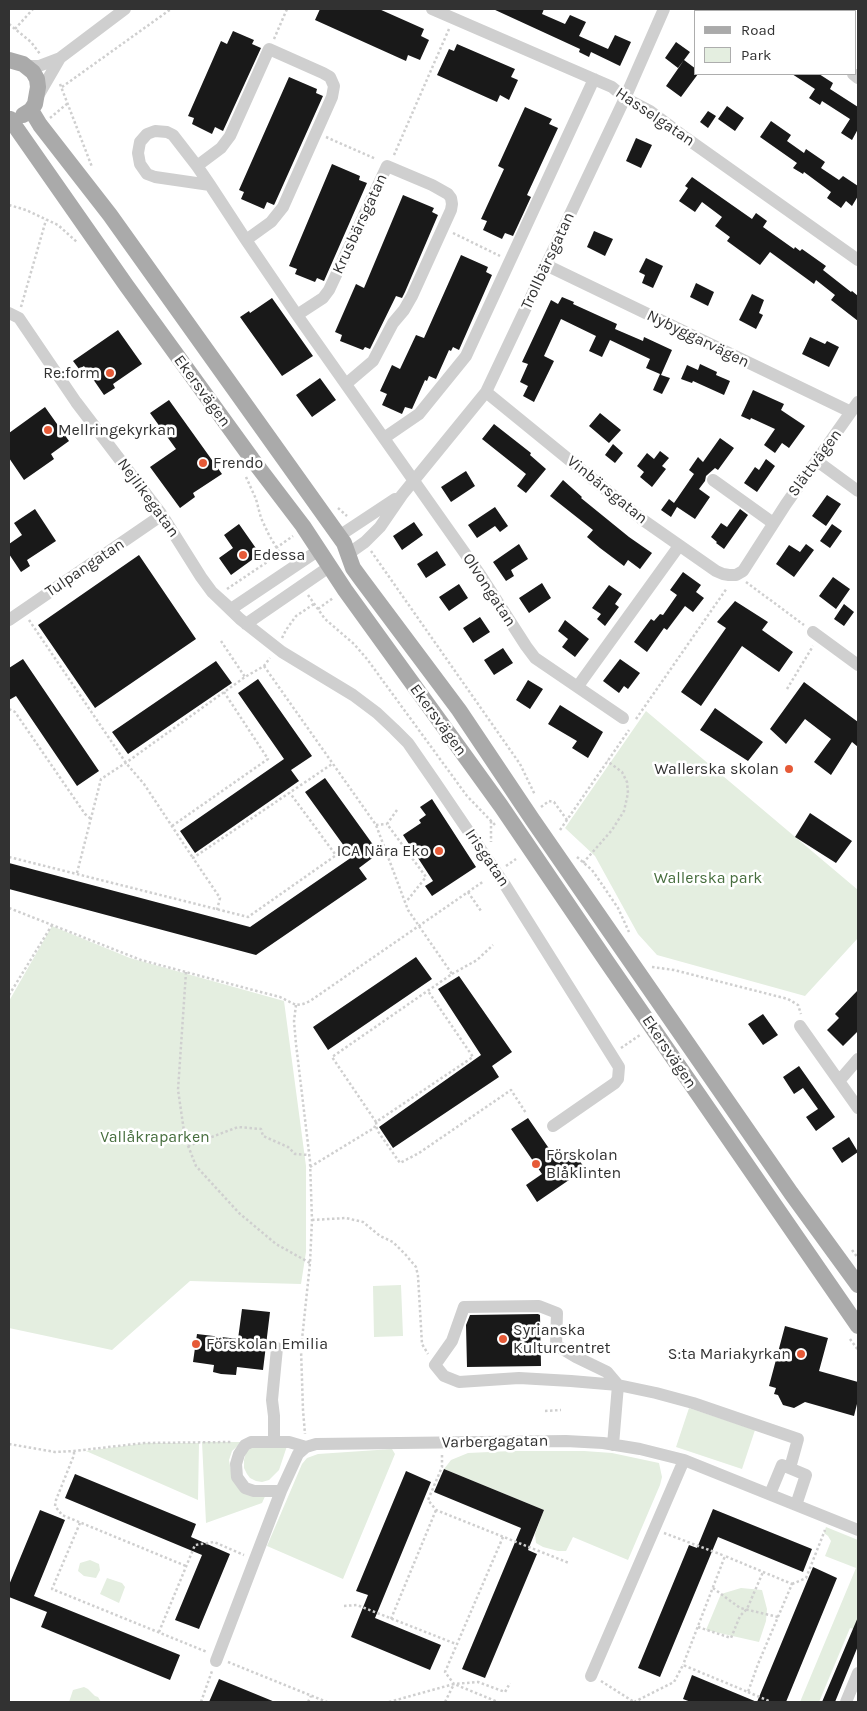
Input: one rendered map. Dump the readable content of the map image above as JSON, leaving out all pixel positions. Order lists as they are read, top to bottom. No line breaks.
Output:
{"streets":{"main road":["Ekersvägen"],"street":["Hasselgatan","Krusbärsgatan","Trollbärsgatan","Nybyggarvägen","Slättvägen","Vinbärsgatan","Nejlikegatan","Tulpangatan","Olvongatan","Irisgatan","Varbergagatan"]},"crossings":[["Hasselgatan","Trollbärsgatan"],["Trollbärsgatan","Nybyggarvägen"],["Trollbärsgatan","Ekersvägen"],["Trollbärsgatan","Vinbärsgatan"],["Trollbärsgatan","Olvongatan"],["Nybyggarvägen","Slättvägen"],["Ekersvägen","Nejlikegatan"],["Slättvägen","Vinbärsgatan"],["Nejlikegatan","Tulpangatan"],["Nejlikegatan","Irisgatan"]],"parks":["Wallerska park","Vallåkraparken"],"places":["Re:form","Mellringekyrkan","Frendo","Edessa","Wallerska skolan","ICA Nära Eko","Förskolan Blåklinten","Syrianska Kulturcentret","Förskolan Emilia","S:ta Mariakyrkan"],"legend":["Road","Park"]}
